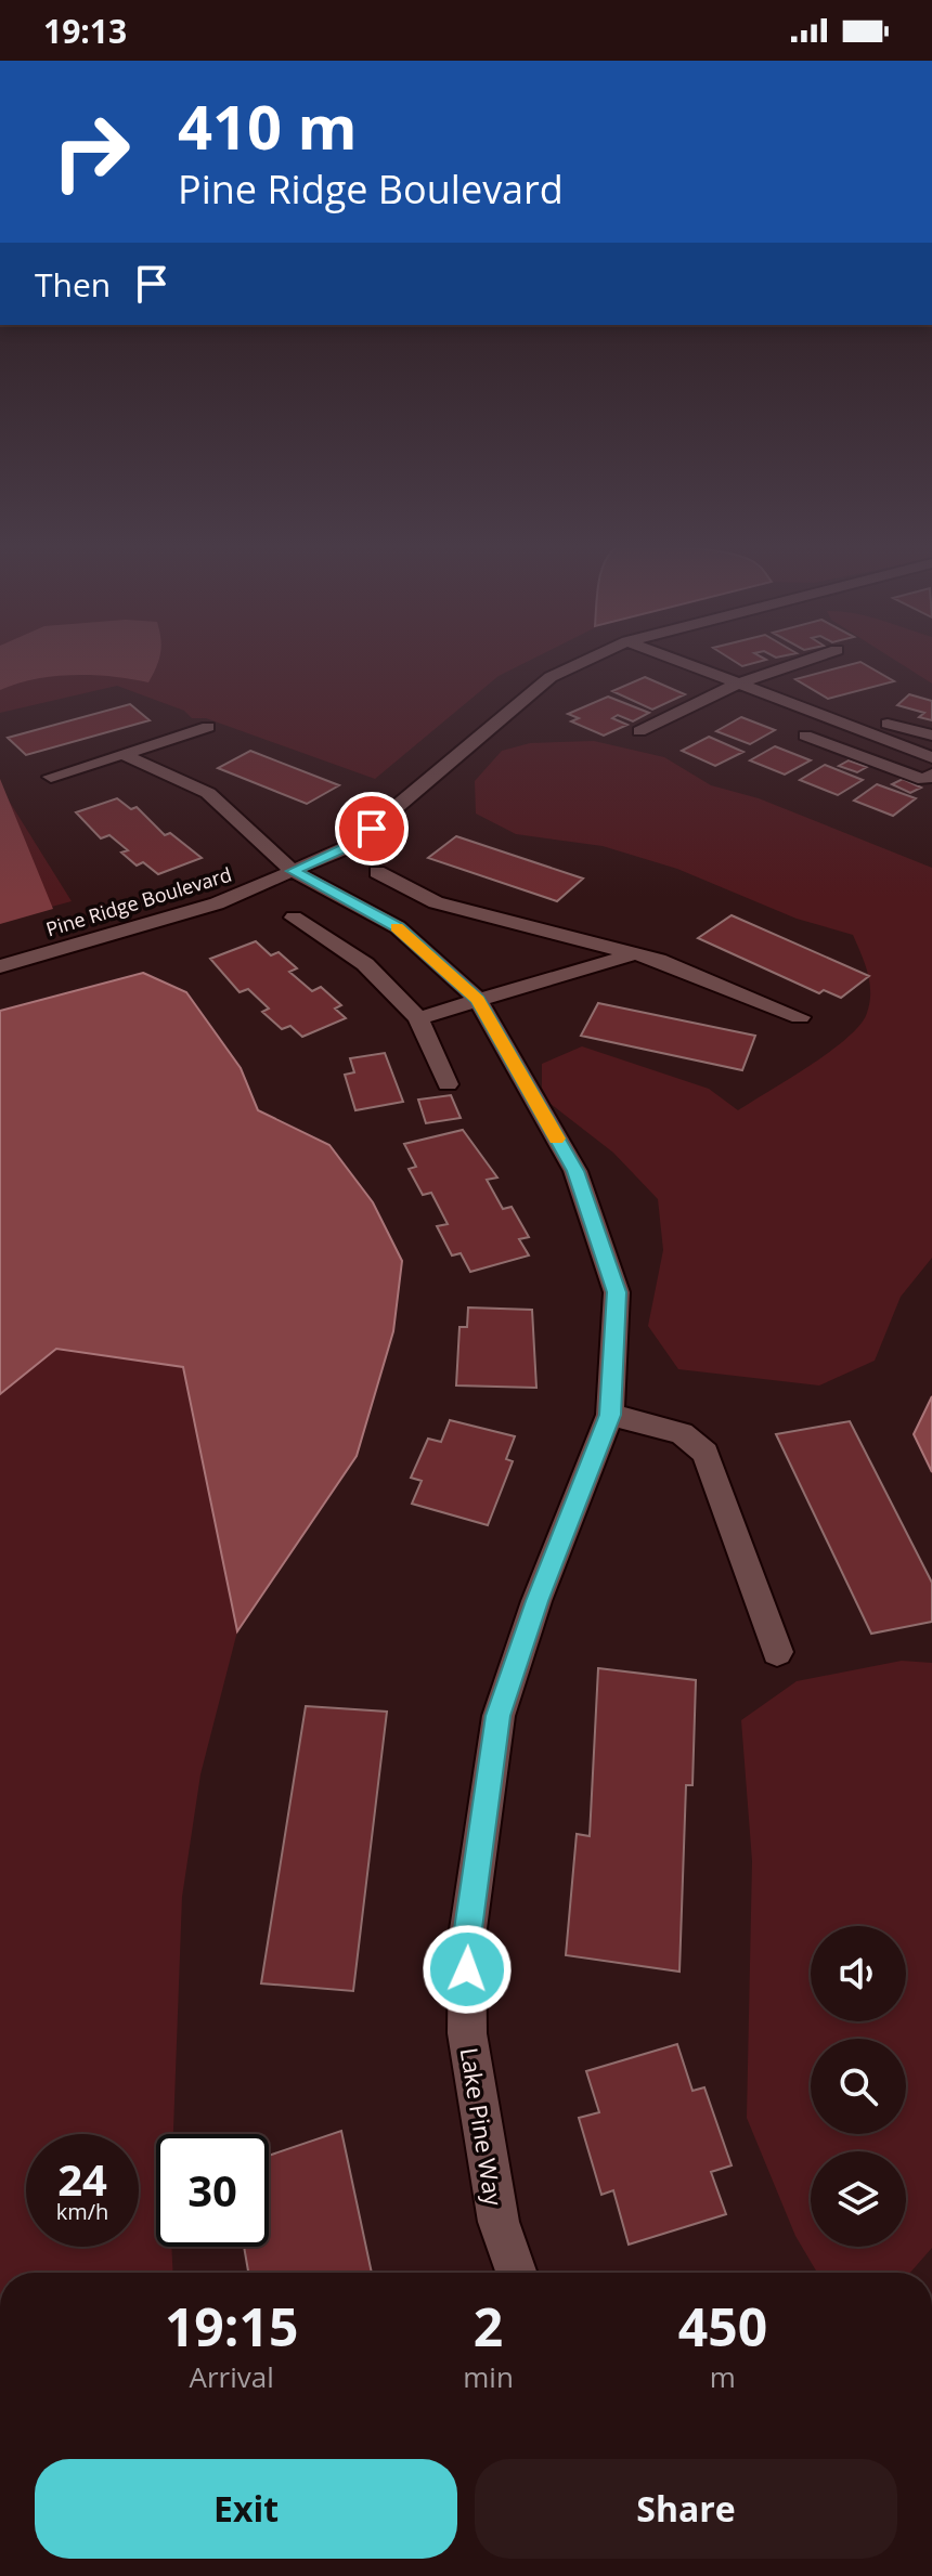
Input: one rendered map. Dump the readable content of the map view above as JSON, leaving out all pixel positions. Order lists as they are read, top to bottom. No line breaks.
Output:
{"streets":{"street":["Pine Ridge Boulevard","Lake Pine Way"]},"crossings":[["Pine Ridge Boulevard","Lake Pine Way"]],"page":{"status":"19:13","turn":["410 m","Pine Ridge Boulevard"],"then":"Then","speed":"24 km/h","limit":"30","eta":["19:15","Arrival","2","min","450","m"],"buttons":["Exit","Share"]}}
